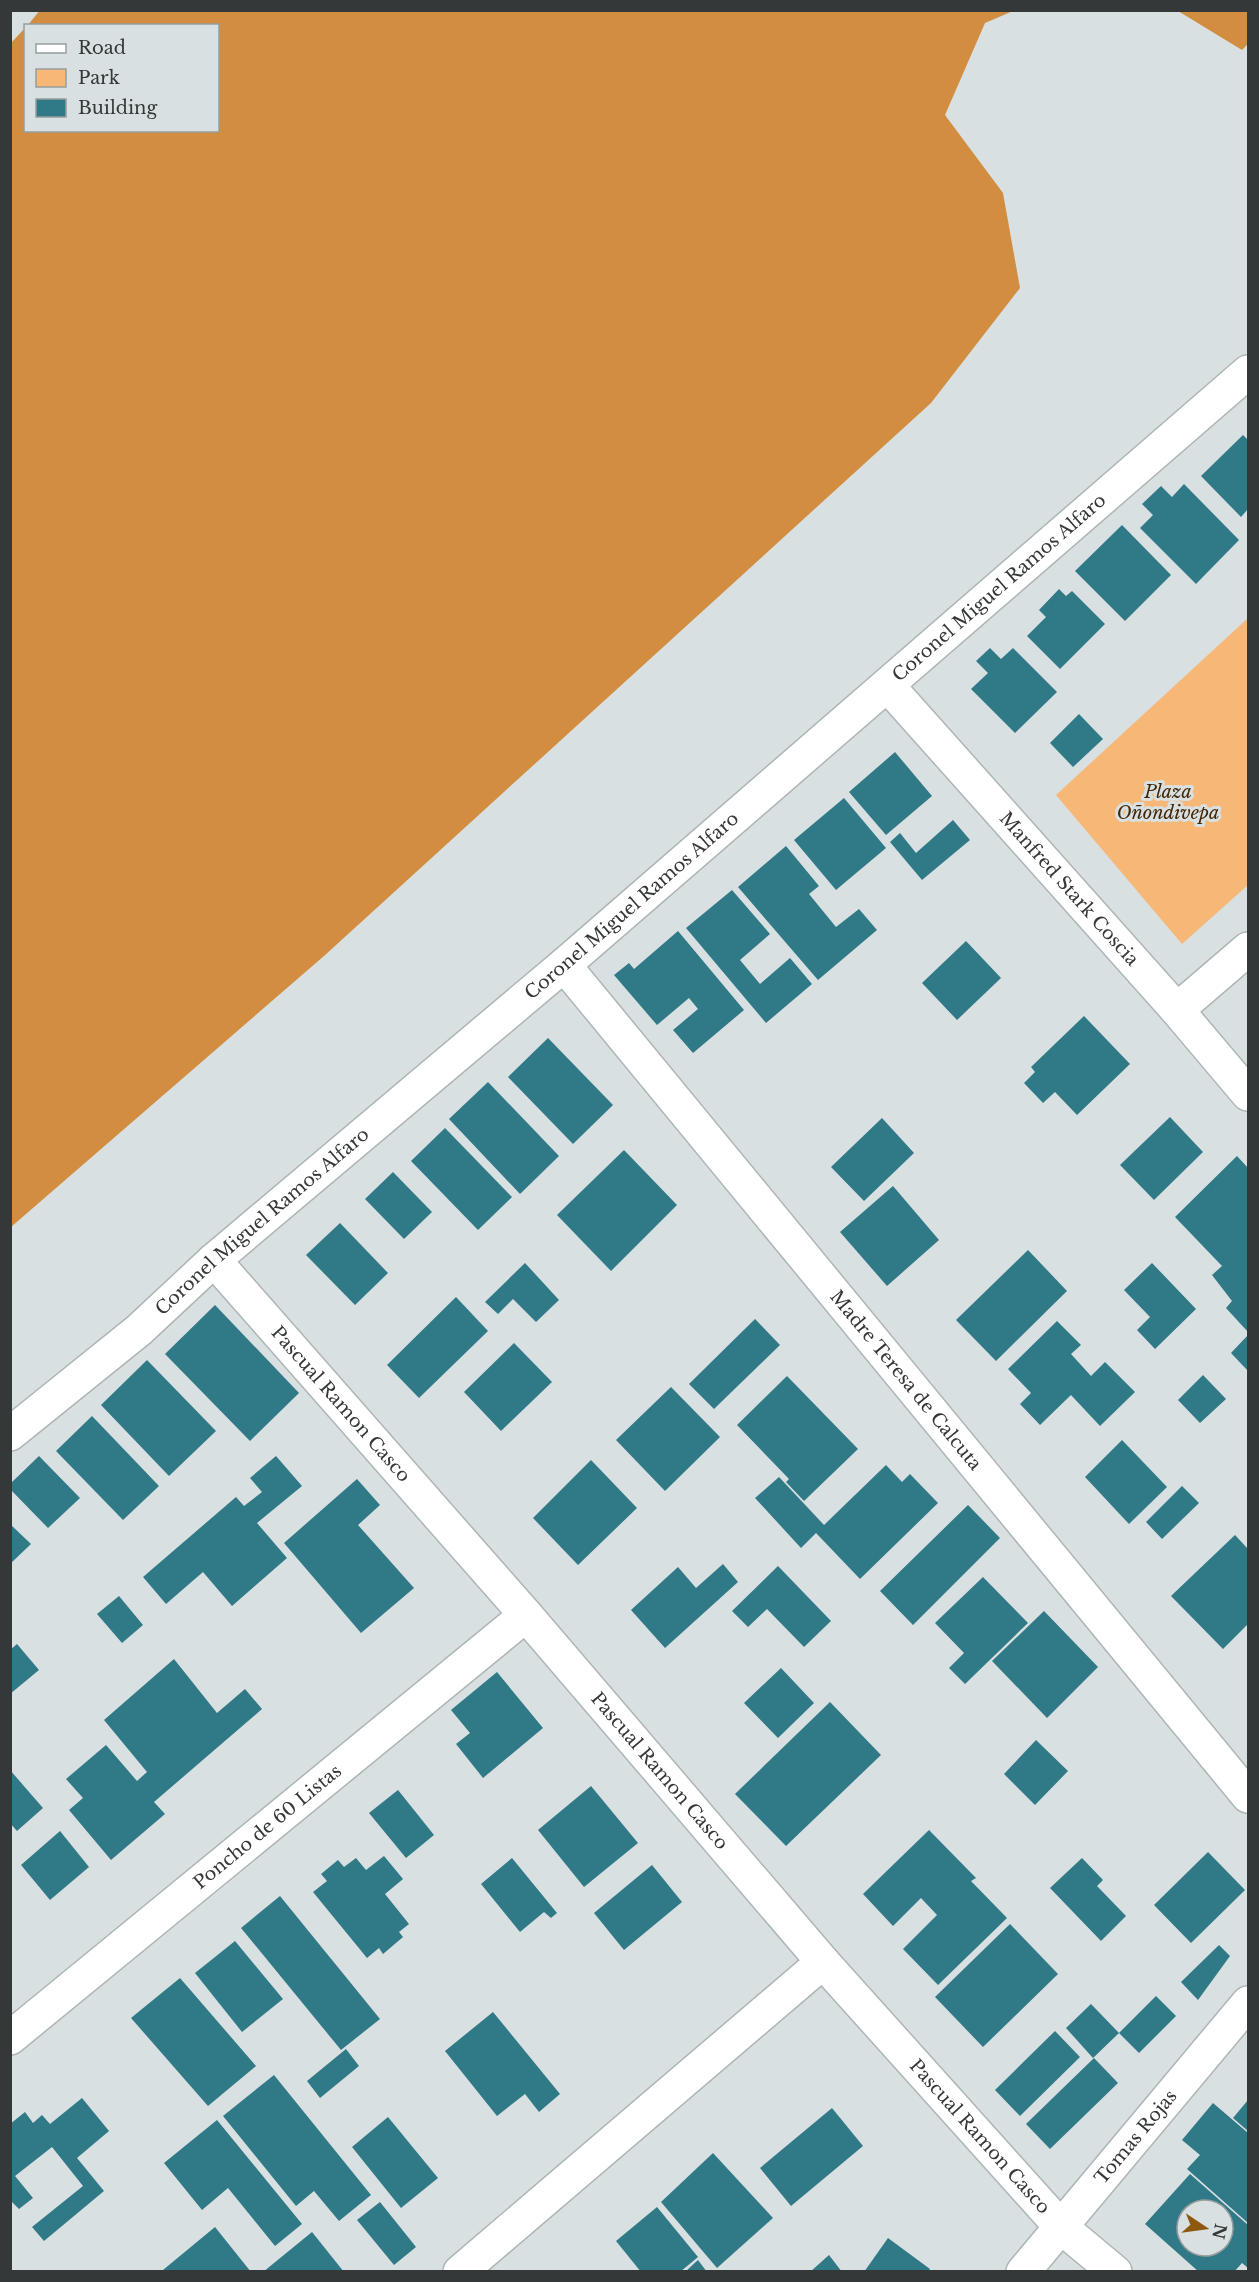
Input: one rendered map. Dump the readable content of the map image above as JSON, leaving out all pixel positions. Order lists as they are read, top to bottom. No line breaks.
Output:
{"streets":{"street":["Coronel Miguel Ramos Alfaro","Manfred Stark Coscia","Madre Teresa de Calcuta","Pascual Ramon Casco","Poncho de 60 Listas","Tomas Rojas"]},"crossings":[["Coronel Miguel Ramos Alfaro","Manfred Stark Coscia"],["Coronel Miguel Ramos Alfaro","Madre Teresa de Calcuta"],["Coronel Miguel Ramos Alfaro","Pascual Ramon Casco"],["Pascual Ramon Casco","Poncho de 60 Listas"],["Pascual Ramon Casco","Tomas Rojas"]],"parks":["Plaza Oñondivepa"],"legend":["Road","Park","Building"],"north":"right"}
